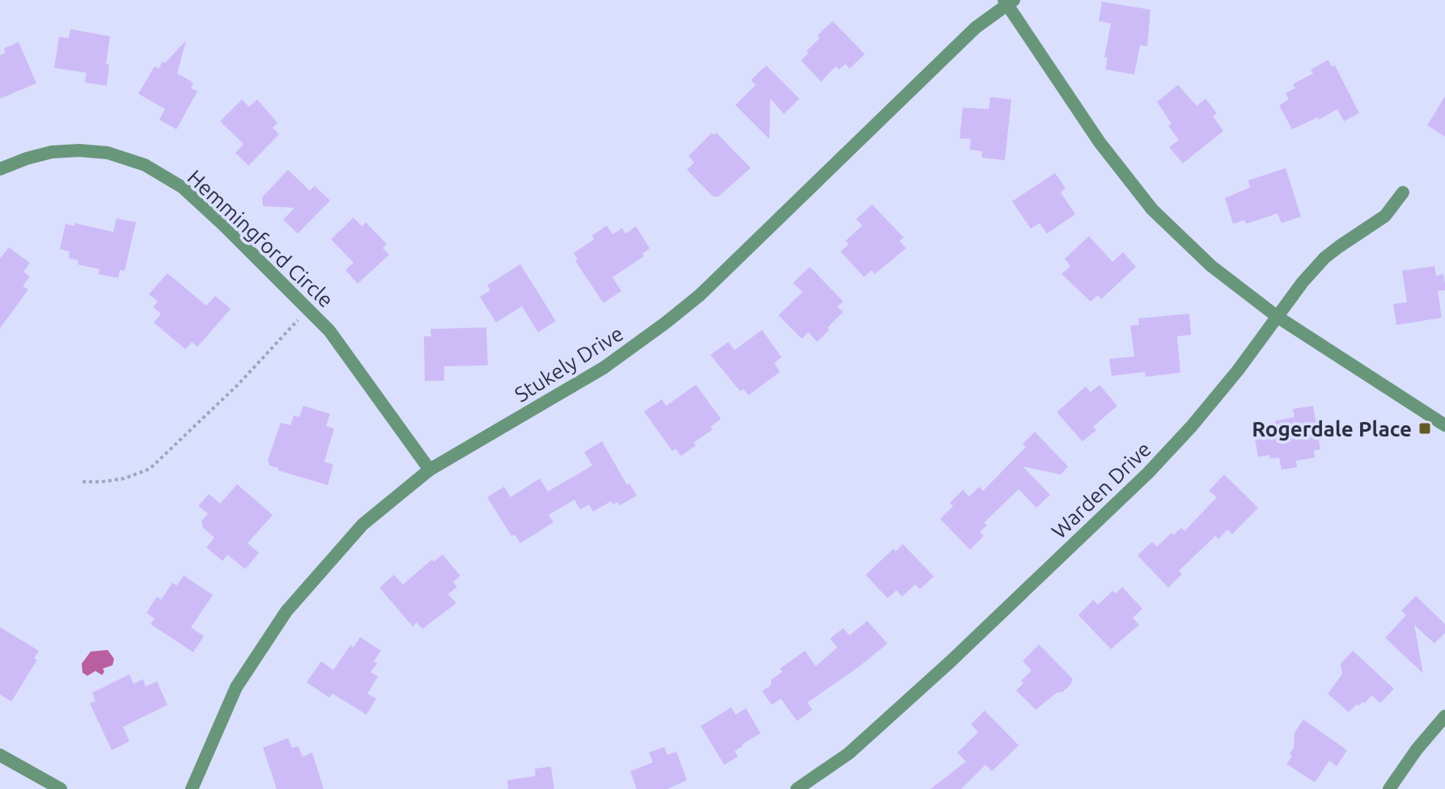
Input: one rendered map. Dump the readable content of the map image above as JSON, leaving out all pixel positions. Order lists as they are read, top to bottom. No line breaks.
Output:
{"streets":{"street":["Hemmingford Circle","Stukely Drive","Warden Drive"]},"crossings":[["Hemmingford Circle","Stukely Drive"]],"places":{"transit":["Rogerdale Place"]}}
